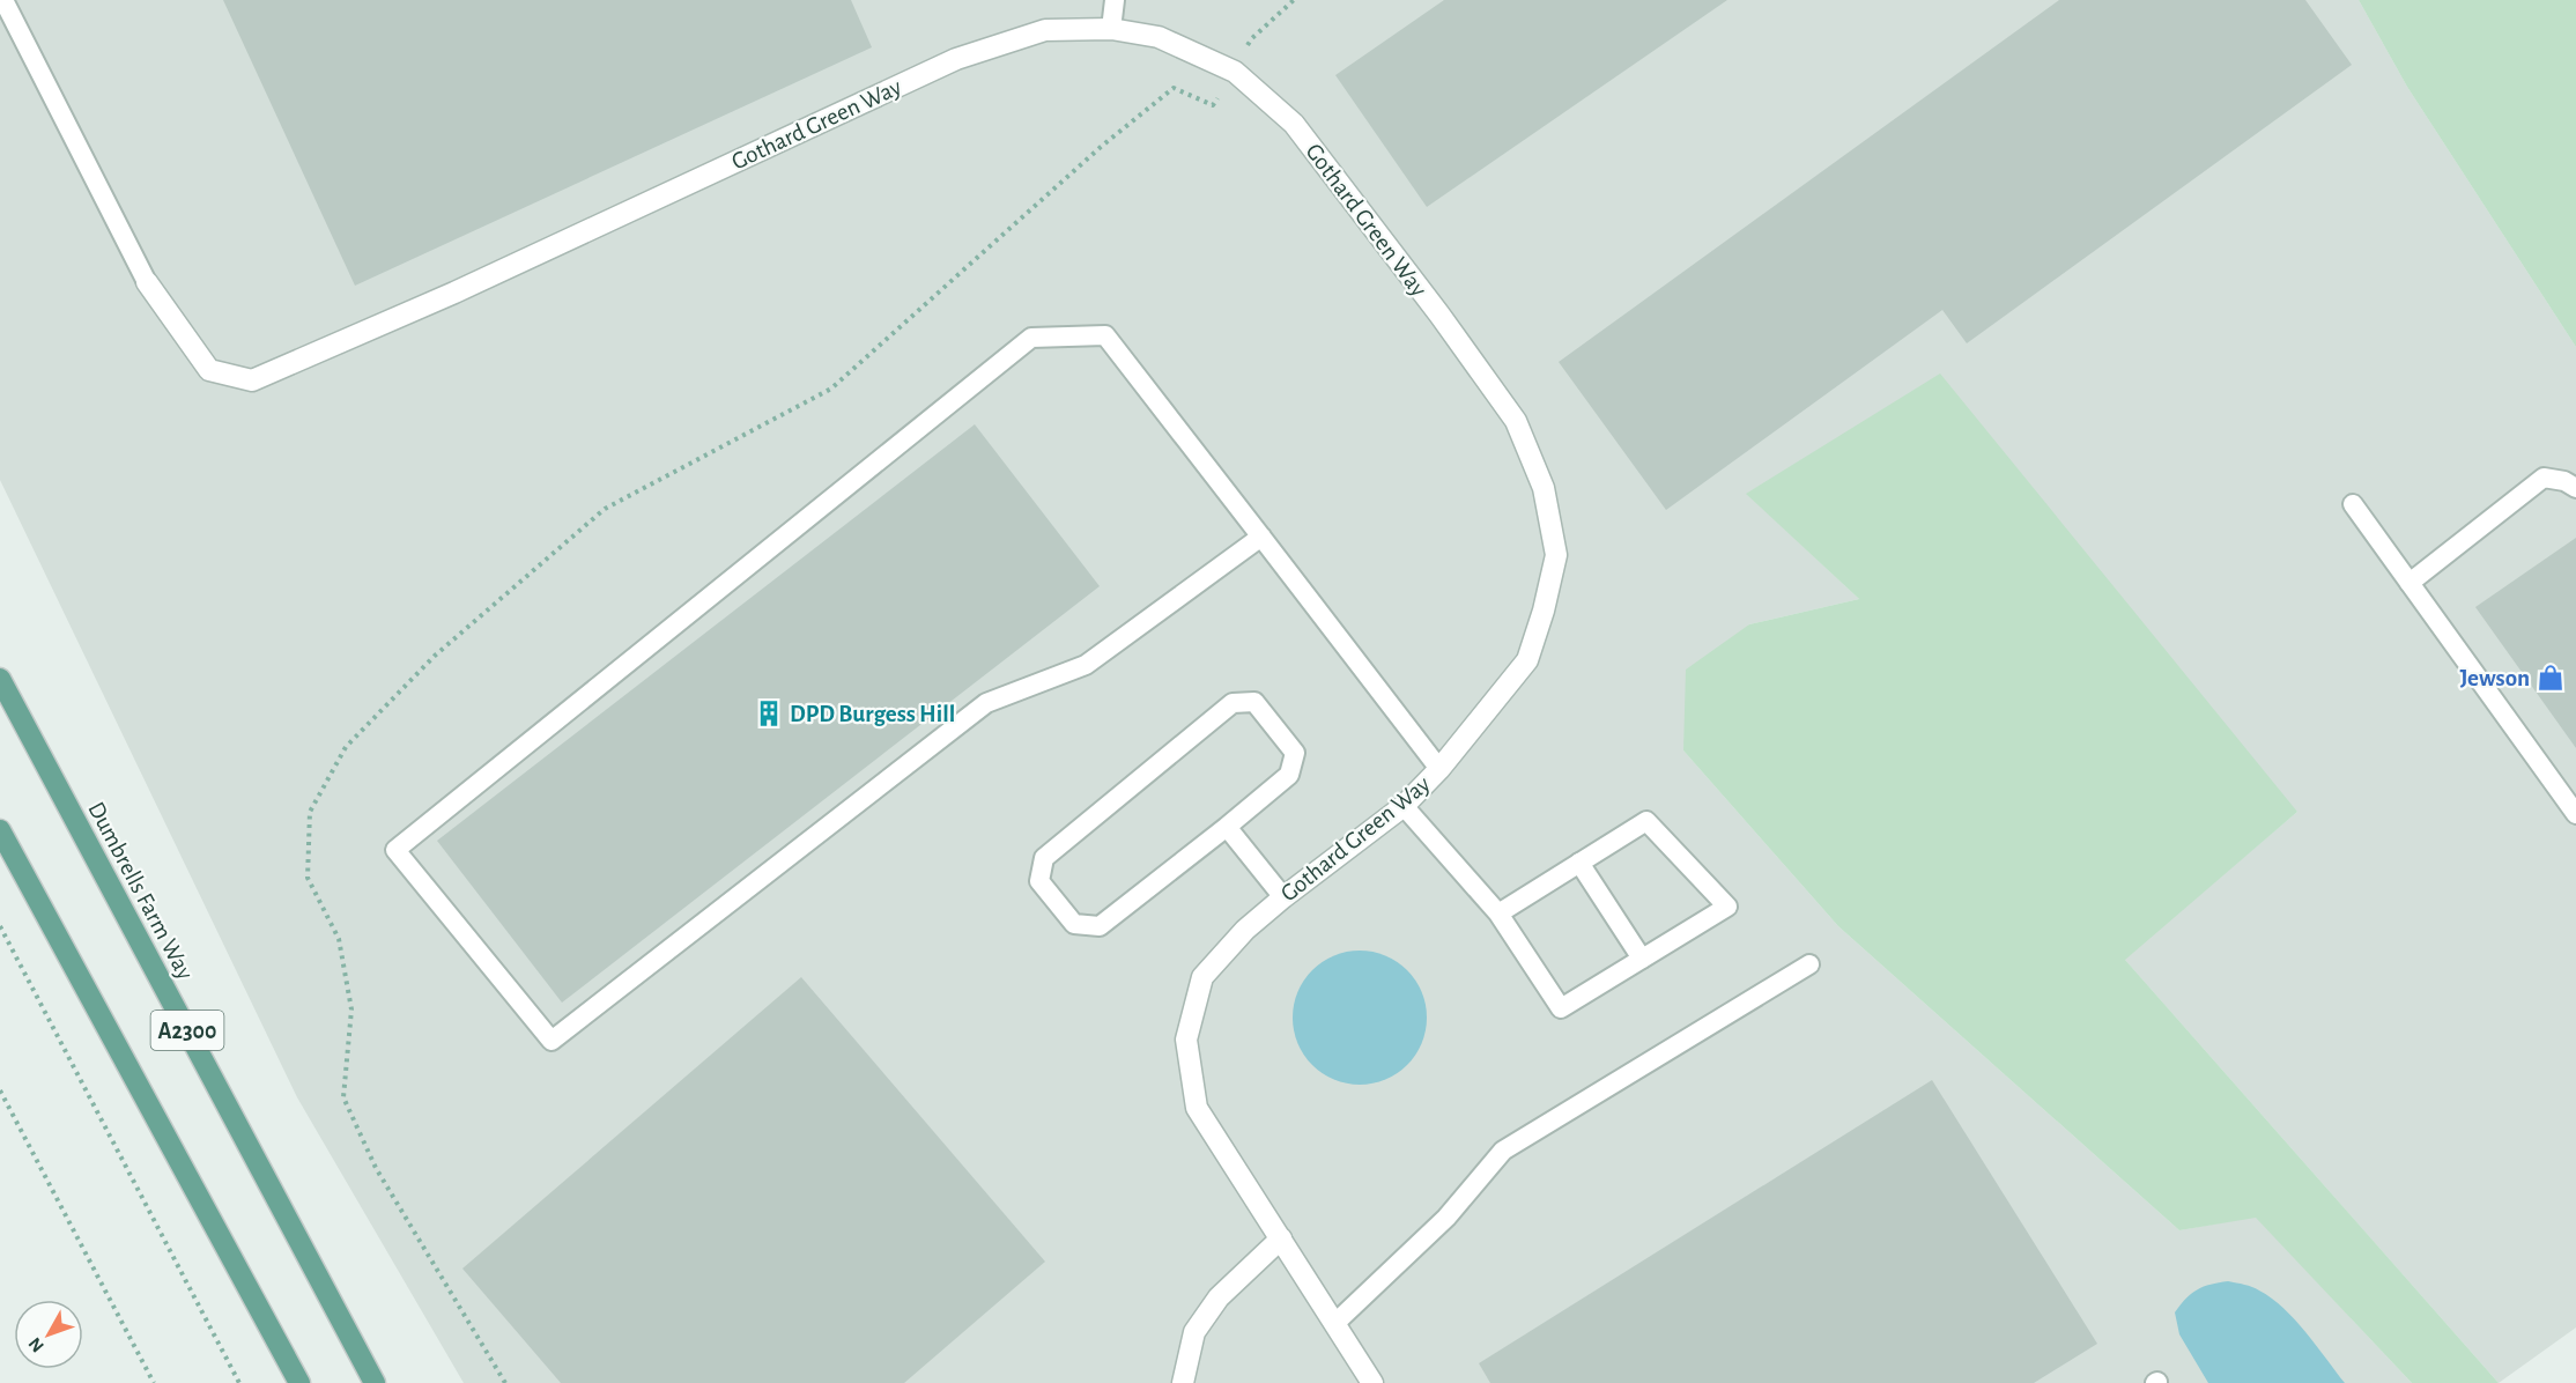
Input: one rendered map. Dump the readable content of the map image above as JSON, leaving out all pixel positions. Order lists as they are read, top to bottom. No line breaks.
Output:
{"streets":{"main road":["Dumbrells Farm Way","A2300"],"street":["Gothard Green Way"]},"places":{"shop":["Jewson"],"building":["DPD Burgess Hill"]},"north":"bottom left"}
